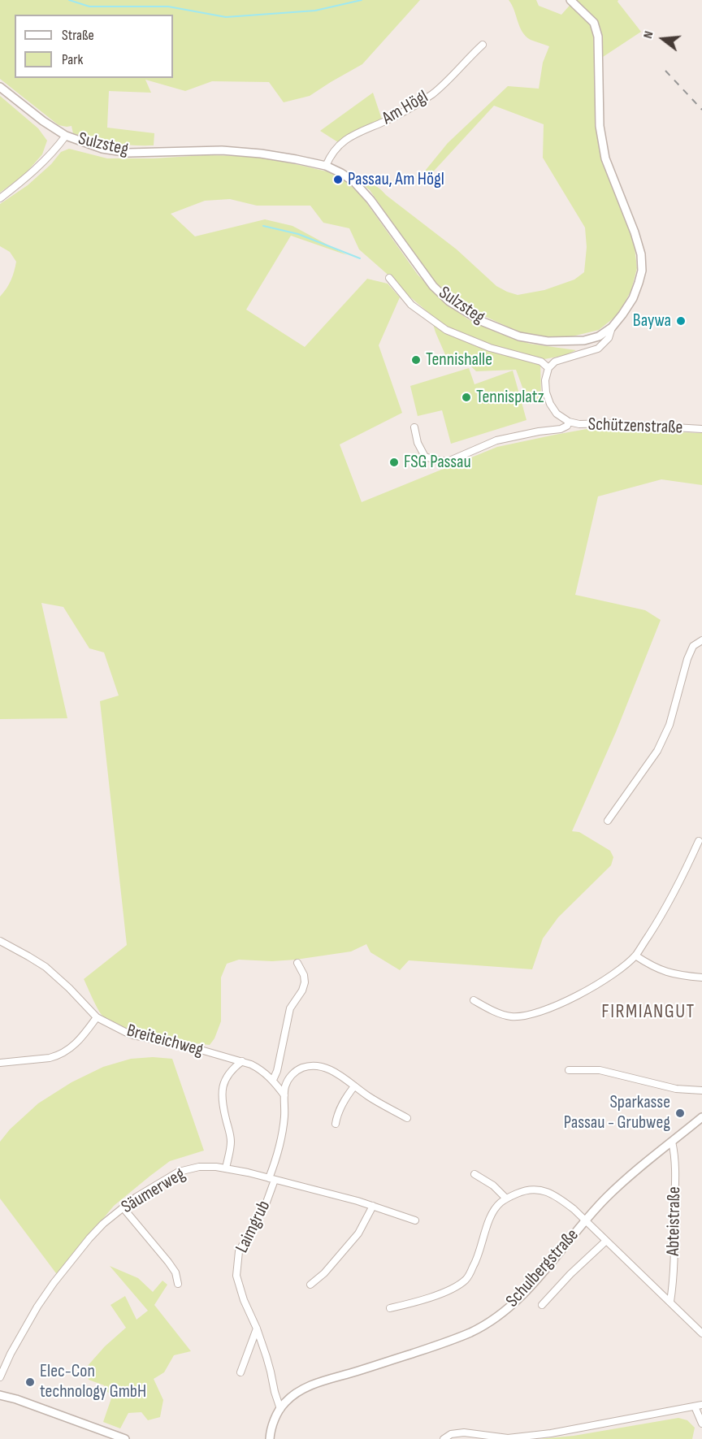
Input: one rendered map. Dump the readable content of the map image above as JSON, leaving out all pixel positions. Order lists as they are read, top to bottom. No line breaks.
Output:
{"streets":{"street":["Am Högl","Sulzsteg","Schützenstraße","Breiteichweg","Säumerweg","Abteistraße","Laimgrub","Schulbergstraße"]},"crossings":[["Am Högl","Sulzsteg"],["Sulzsteg","Schützenstraße"],["Breiteichweg","Laimgrub"],["Säumerweg","Laimgrub"],["Abteistraße","Schulbergstraße"],["Laimgrub","Schulbergstraße"]],"districts":["FIRMIANGUT"],"places":["Passau, Am Högl","Baywa","Tennishalle","Tennisplatz","FSG Passau","Sparkasse Passau - Grubweg","Elec-Con technology GmbH"],"legend":["Straße","Park"],"north":"left"}
